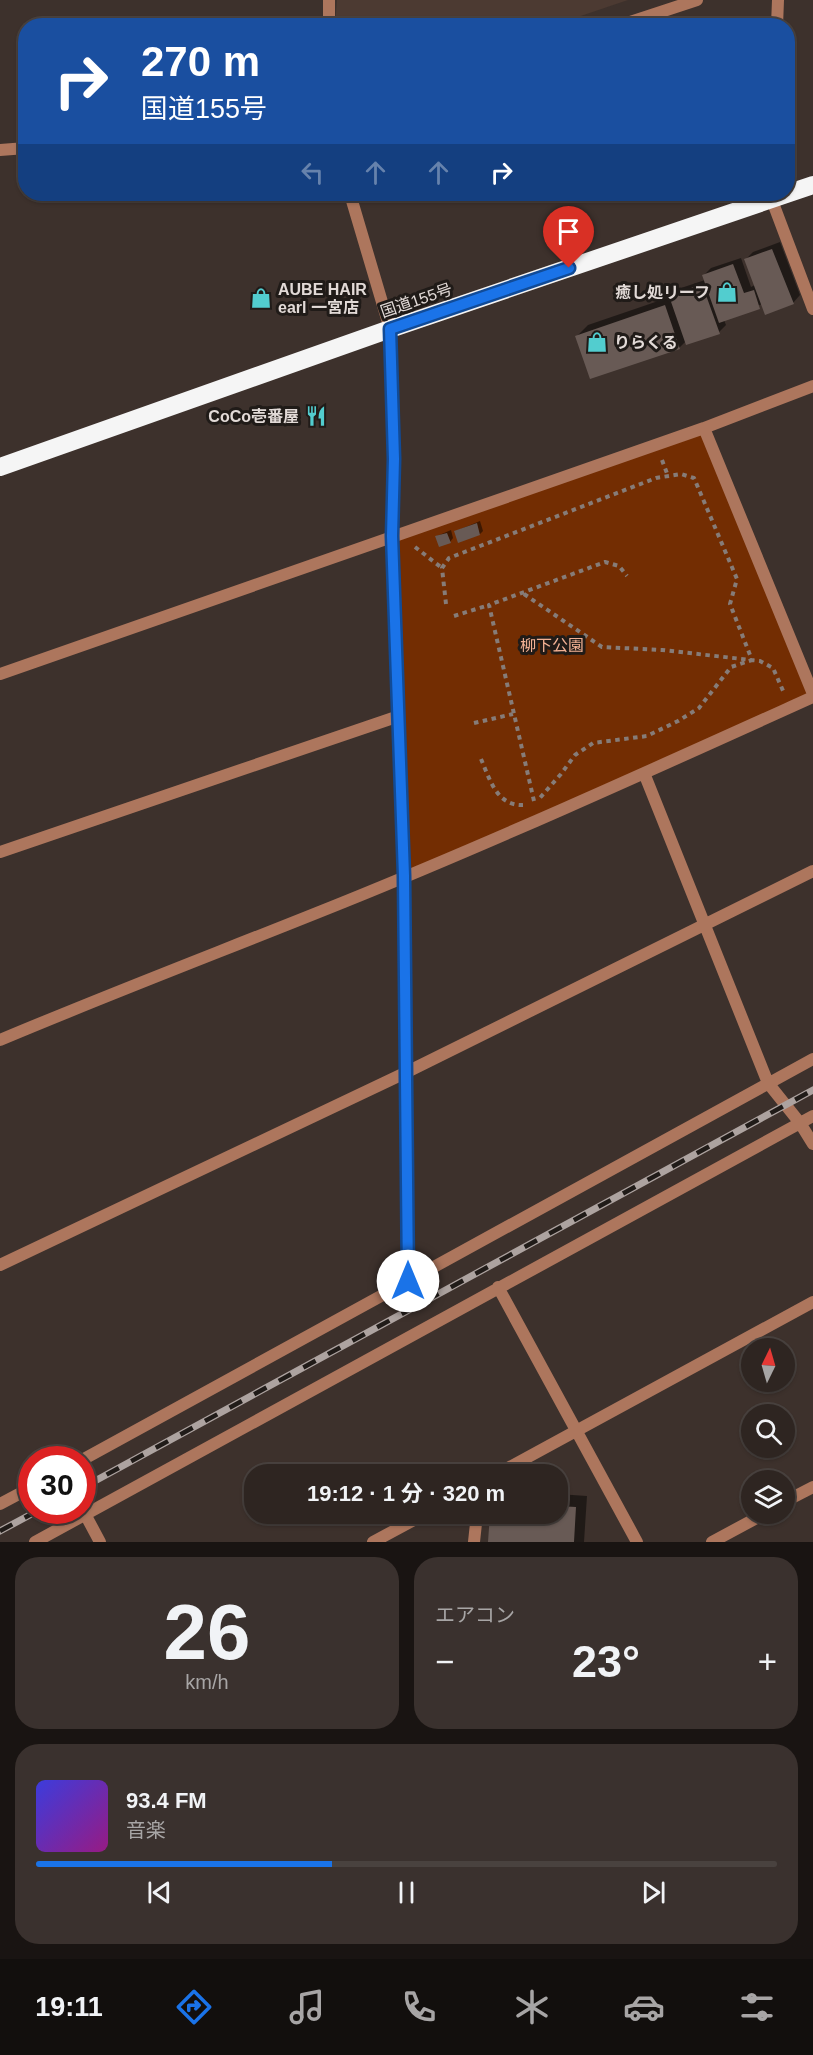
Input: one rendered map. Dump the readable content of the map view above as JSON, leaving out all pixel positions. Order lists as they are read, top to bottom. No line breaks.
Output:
{"streets":{"highway":["国道155号"]},"parks":["柳下公園"],"places":{"shop":["癒し処リーフ","AUBE HAIR earl 一宮店","りらくる"],"restaurant":["CoCo壱番屋"]},"north":"top","page":{"turn":["270 m","国道155号"],"limit":"30","trip":"19:12 · 1 分 · 320 m","tile":[["26","km/h"],"エアコン"],"heat":["−","23°","+"],"song":["93.4 FM","音楽"],"tabs":"19:11"}}
